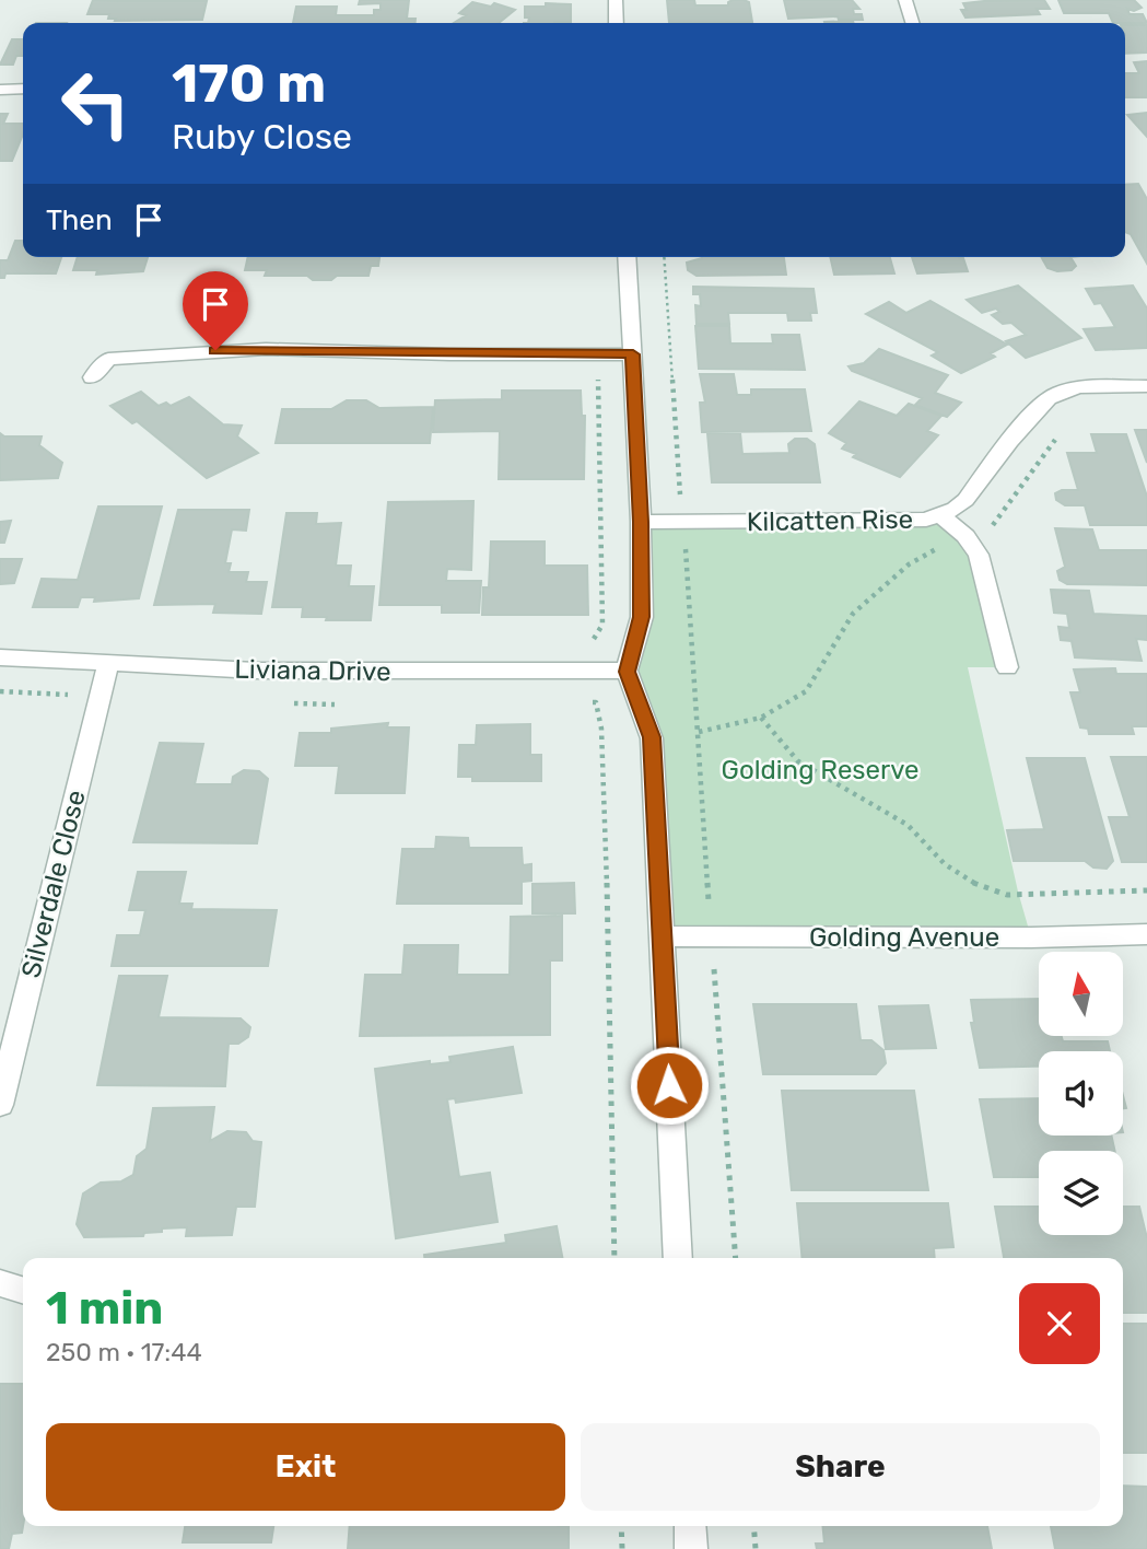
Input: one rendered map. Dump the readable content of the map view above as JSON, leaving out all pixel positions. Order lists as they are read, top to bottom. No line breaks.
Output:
{"streets":{"street":["Kilcatten Rise","Liviana Drive","Silverdale Close","Golding Avenue"]},"crossings":[["Liviana Drive","Silverdale Close"]],"parks":["Golding Reserve"],"north":"top","page":{"turn":["170 m","Ruby Close"],"then":"Then","heading":["1 min","250 m · 17:44"],"buttons":["Exit","Share"]}}
